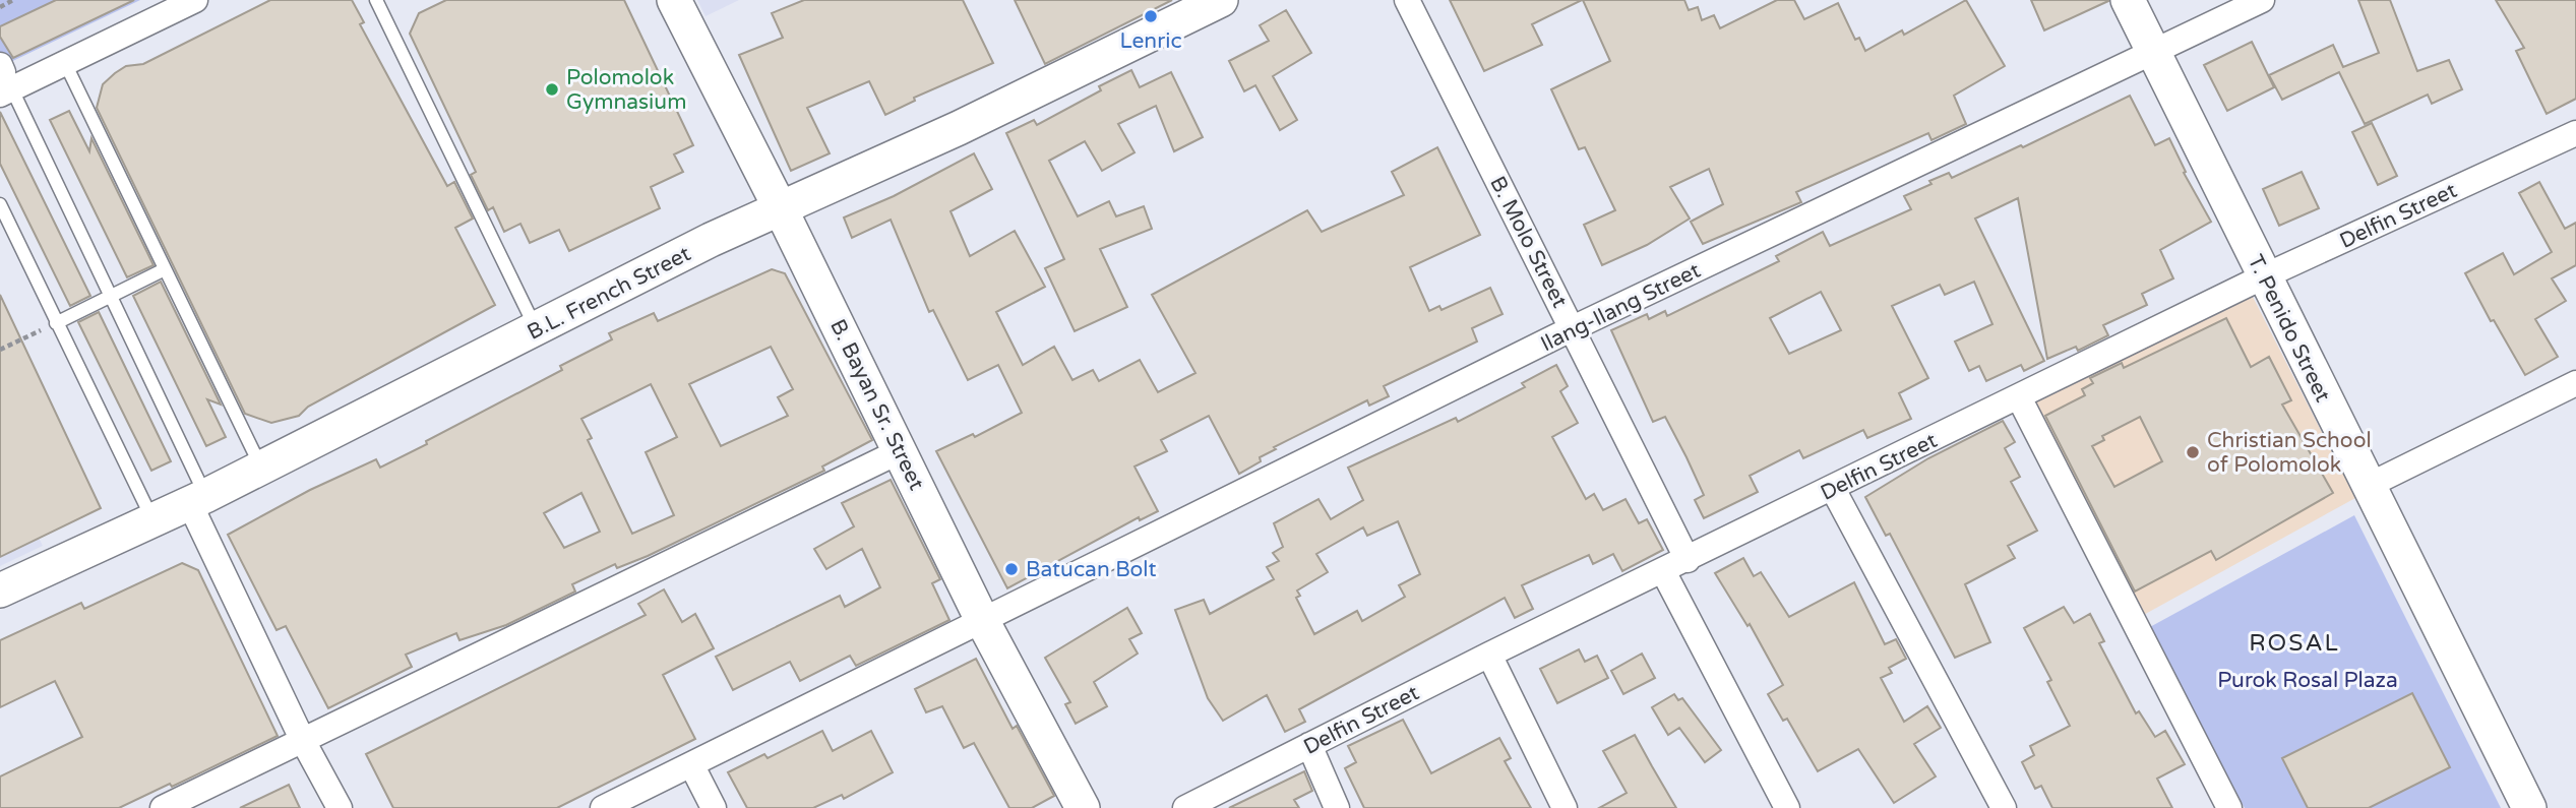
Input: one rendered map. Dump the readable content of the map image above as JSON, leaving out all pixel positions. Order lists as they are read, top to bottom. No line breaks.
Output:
{"streets":{"street":["Delfin Street","B. Molo Street","B.L. French Street","Ilang-Ilang Street","T. Penido Street","B. Bayan Sr. Street"]},"crossings":[["Delfin Street","B. Molo Street"],["Delfin Street","T. Penido Street"],["B. Molo Street","Ilang-Ilang Street"],["B.L. French Street","B. Bayan Sr. Street"],["Ilang-Ilang Street","T. Penido Street"],["Ilang-Ilang Street","B. Bayan Sr. Street"]],"districts":["ROSAL"],"parks":["Purok Rosal Plaza"],"places":["Lenric","Polomolok Gymnasium","Christian School of Polomolok","Batucan Bolt"]}
